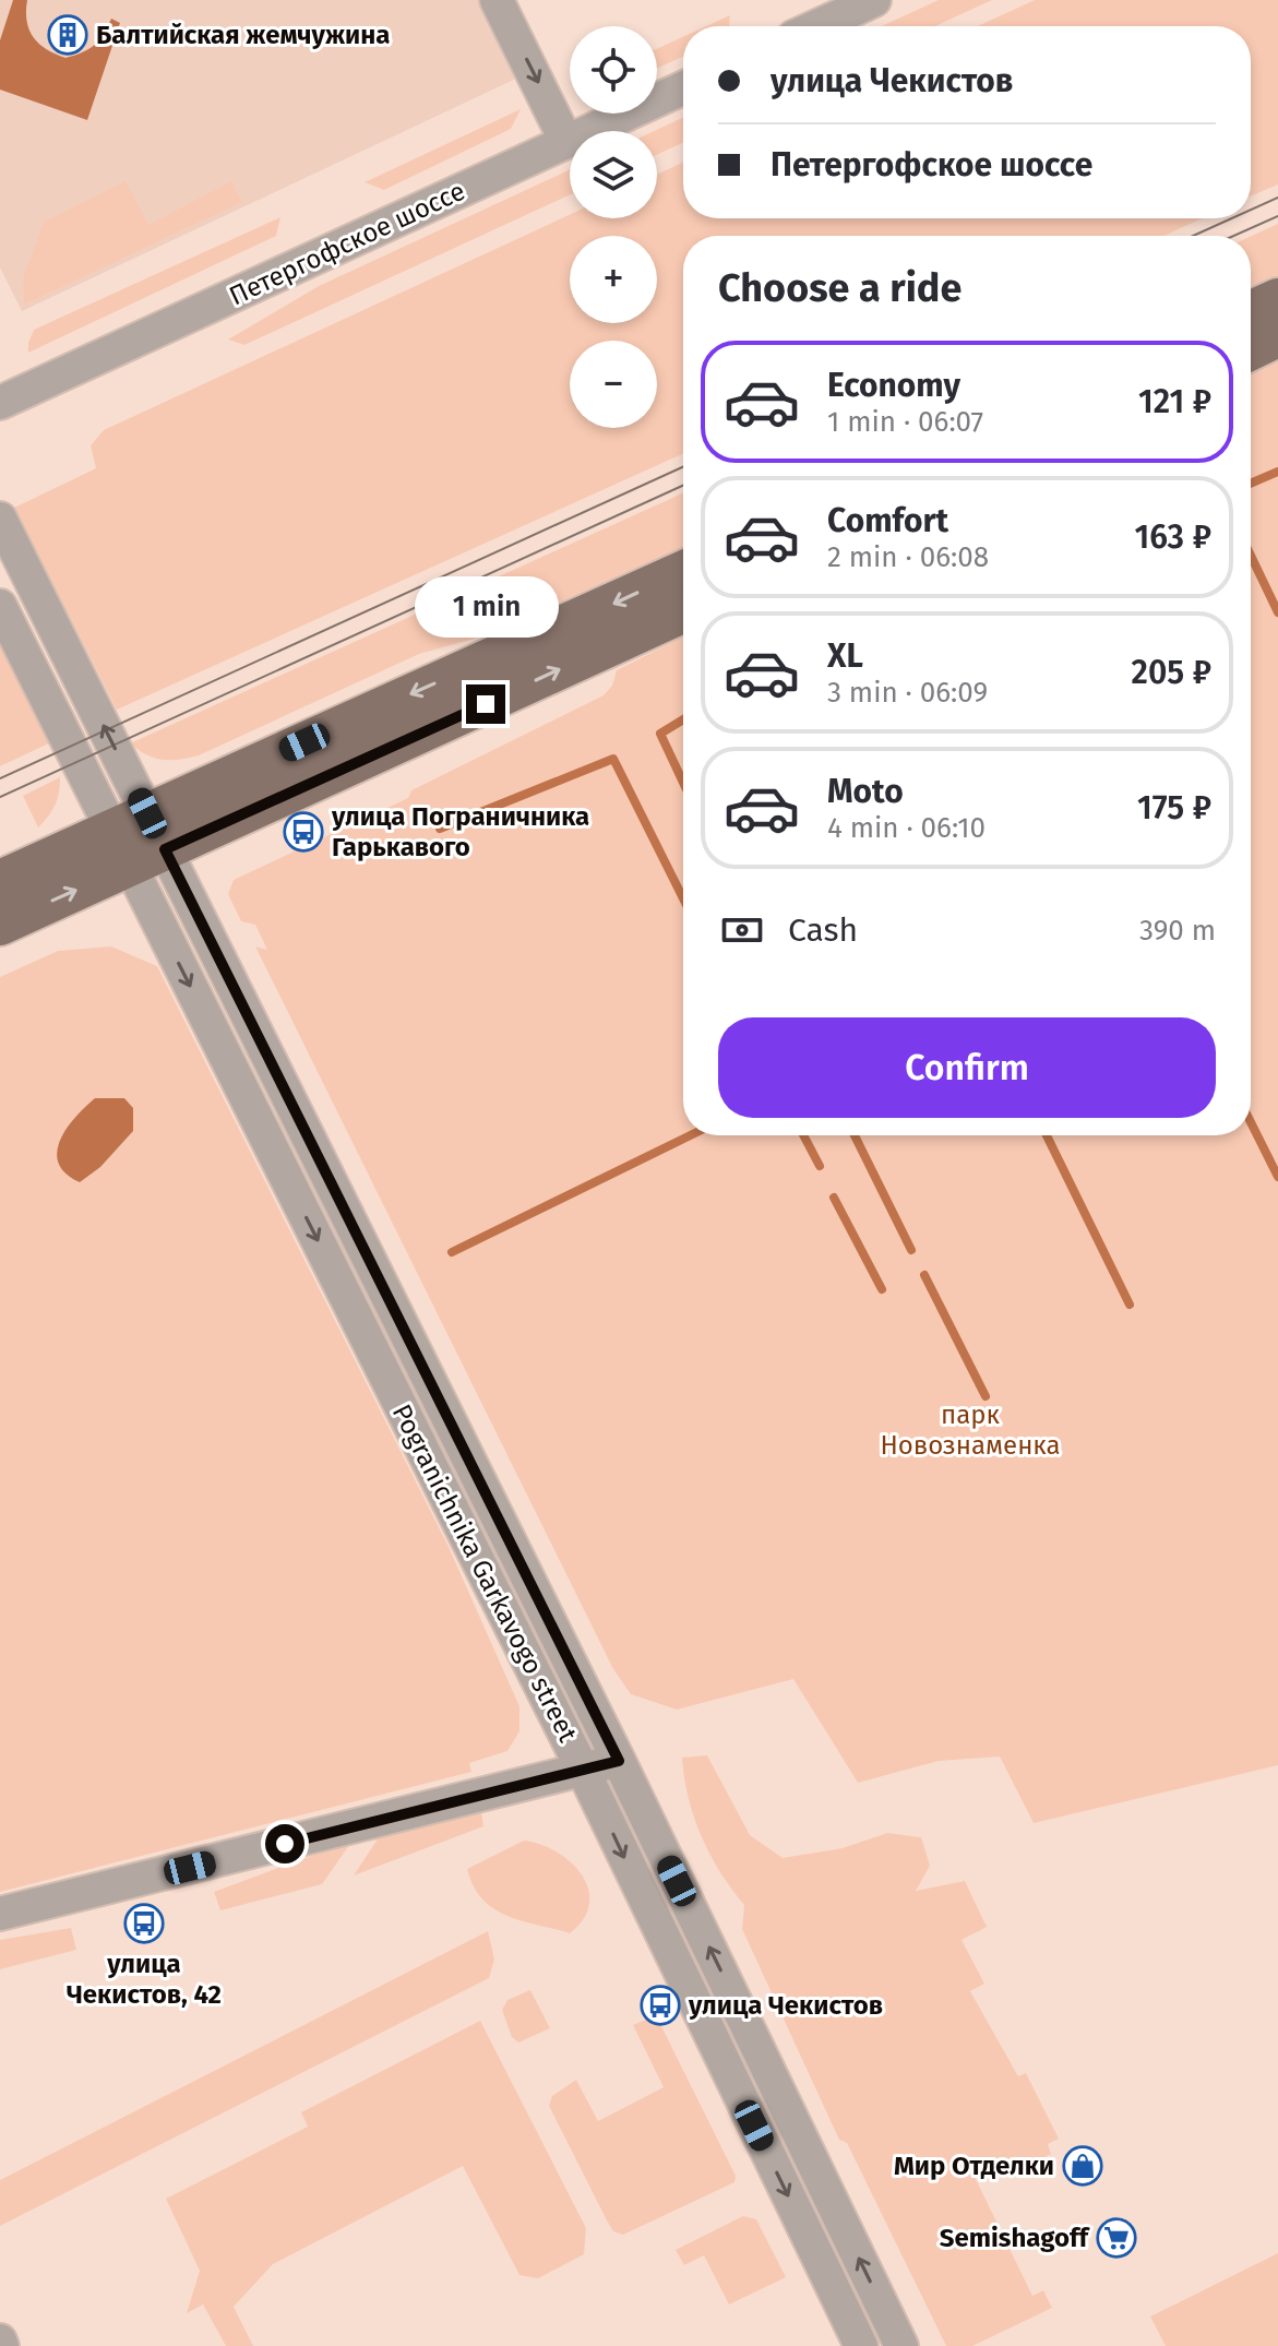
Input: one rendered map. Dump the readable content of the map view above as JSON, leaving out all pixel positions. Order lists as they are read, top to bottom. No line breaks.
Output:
{"streets":{"street":["Петергофское шоссе","Pogranichnika Garkavogo street"]},"parks":["парк Новознаменка"],"places":{"building":["Балтийская жемчужина"],"bus stop":["улица Пограничника Гарькавого","улица Чекистов, 42","улица Чекистов"],"shop":["Мир Отделки"],"supermarket":["Semishagoff"]},"page":{"map_buttons":["+","−"],"banner":["улица Чекистов","Петергофское шоссе"],"heading":"Choose a ride","list":[{"name":"Economy","note":"1 min · 06:07","value":"121 ₽"},{"name":"Comfort","note":"2 min · 06:08","value":"163 ₽"},{"name":"XL","note":"3 min · 06:09","value":"205 ₽"},{"name":"Moto","note":"4 min · 06:10","value":"175 ₽"}],"bubble":"1 min","pay":["Cash","390 m"],"buttons":"Confirm"}}
